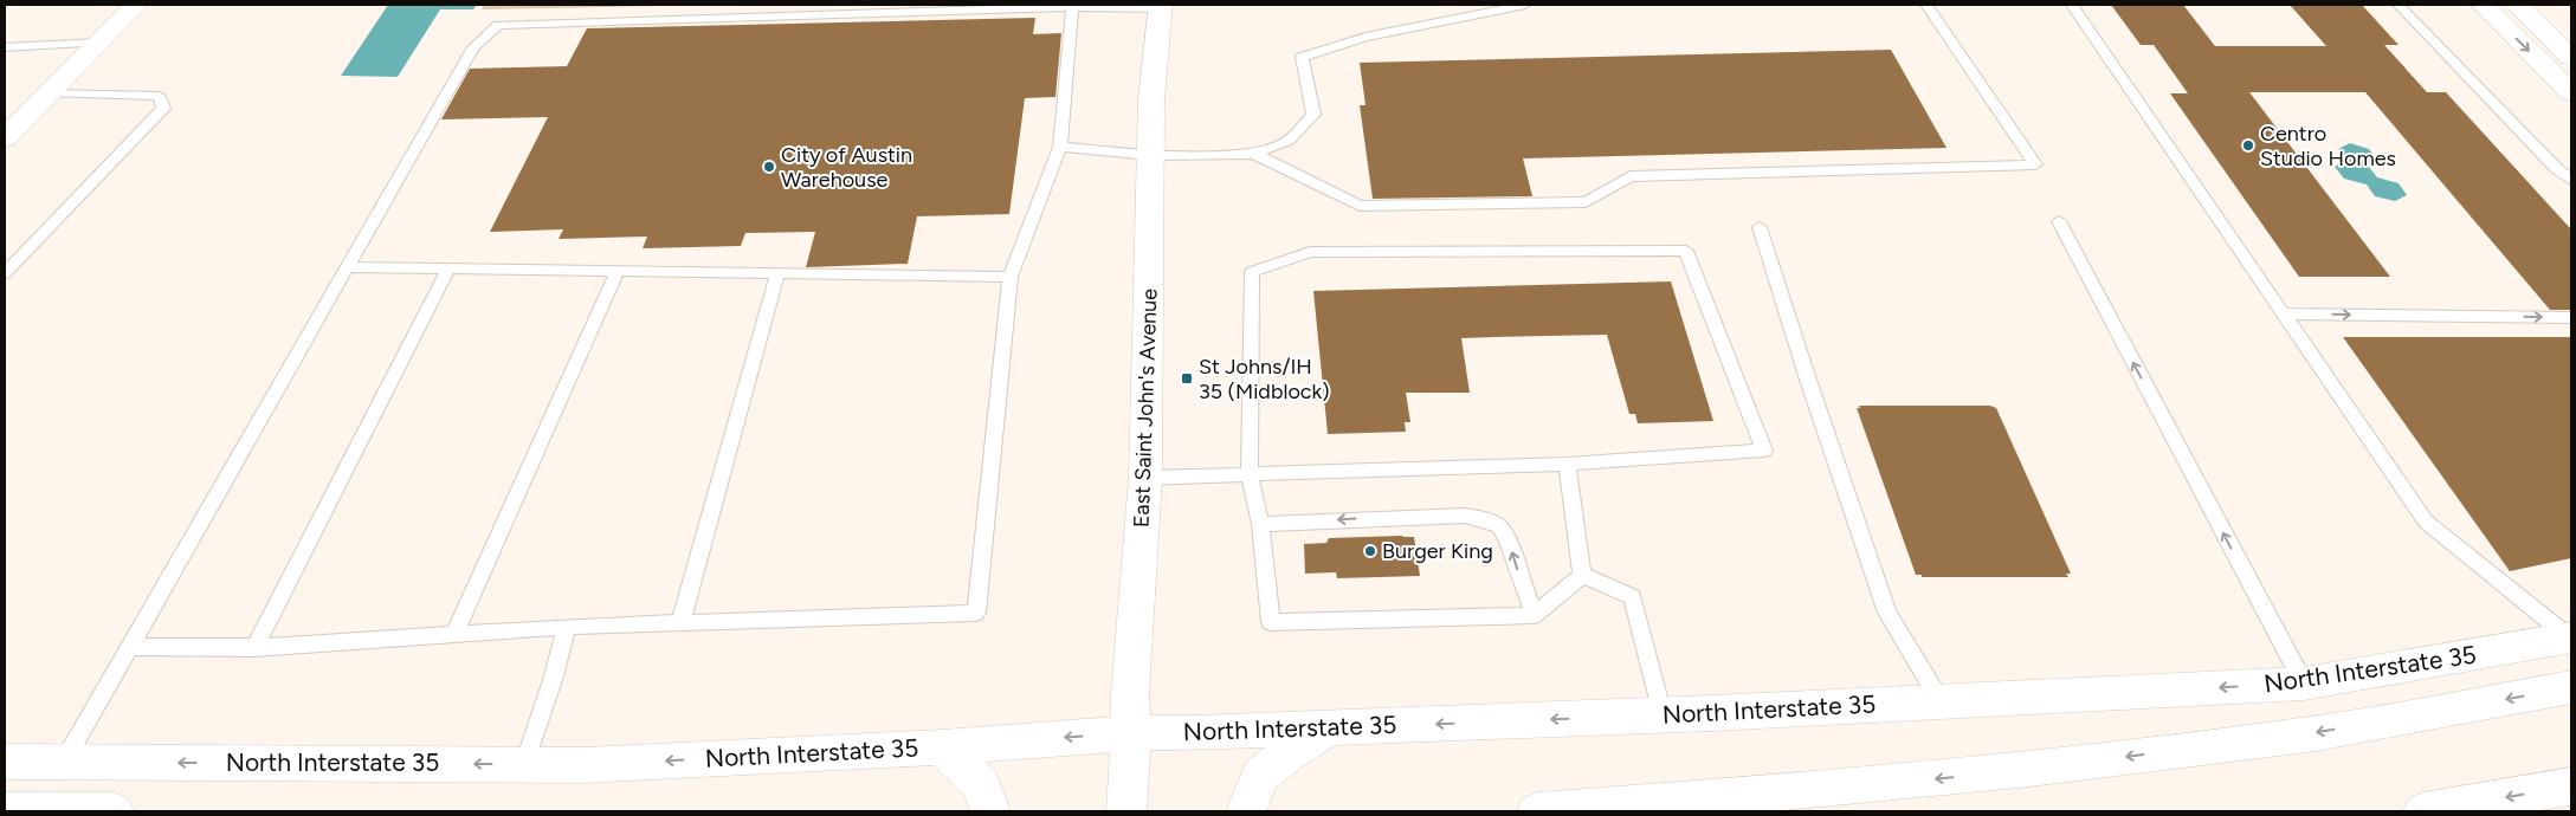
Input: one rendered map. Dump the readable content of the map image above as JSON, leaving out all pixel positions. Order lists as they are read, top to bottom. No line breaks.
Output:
{"streets":{"main road":["East Saint John's Avenue","North Interstate 35"]},"crossings":[["East Saint John's Avenue","North Interstate 35"]],"places":{"other":["Centro Studio Homes","City of Austin Warehouse","Burger King"],"transit":["St Johns/IH 35 (Midblock)"]}}
